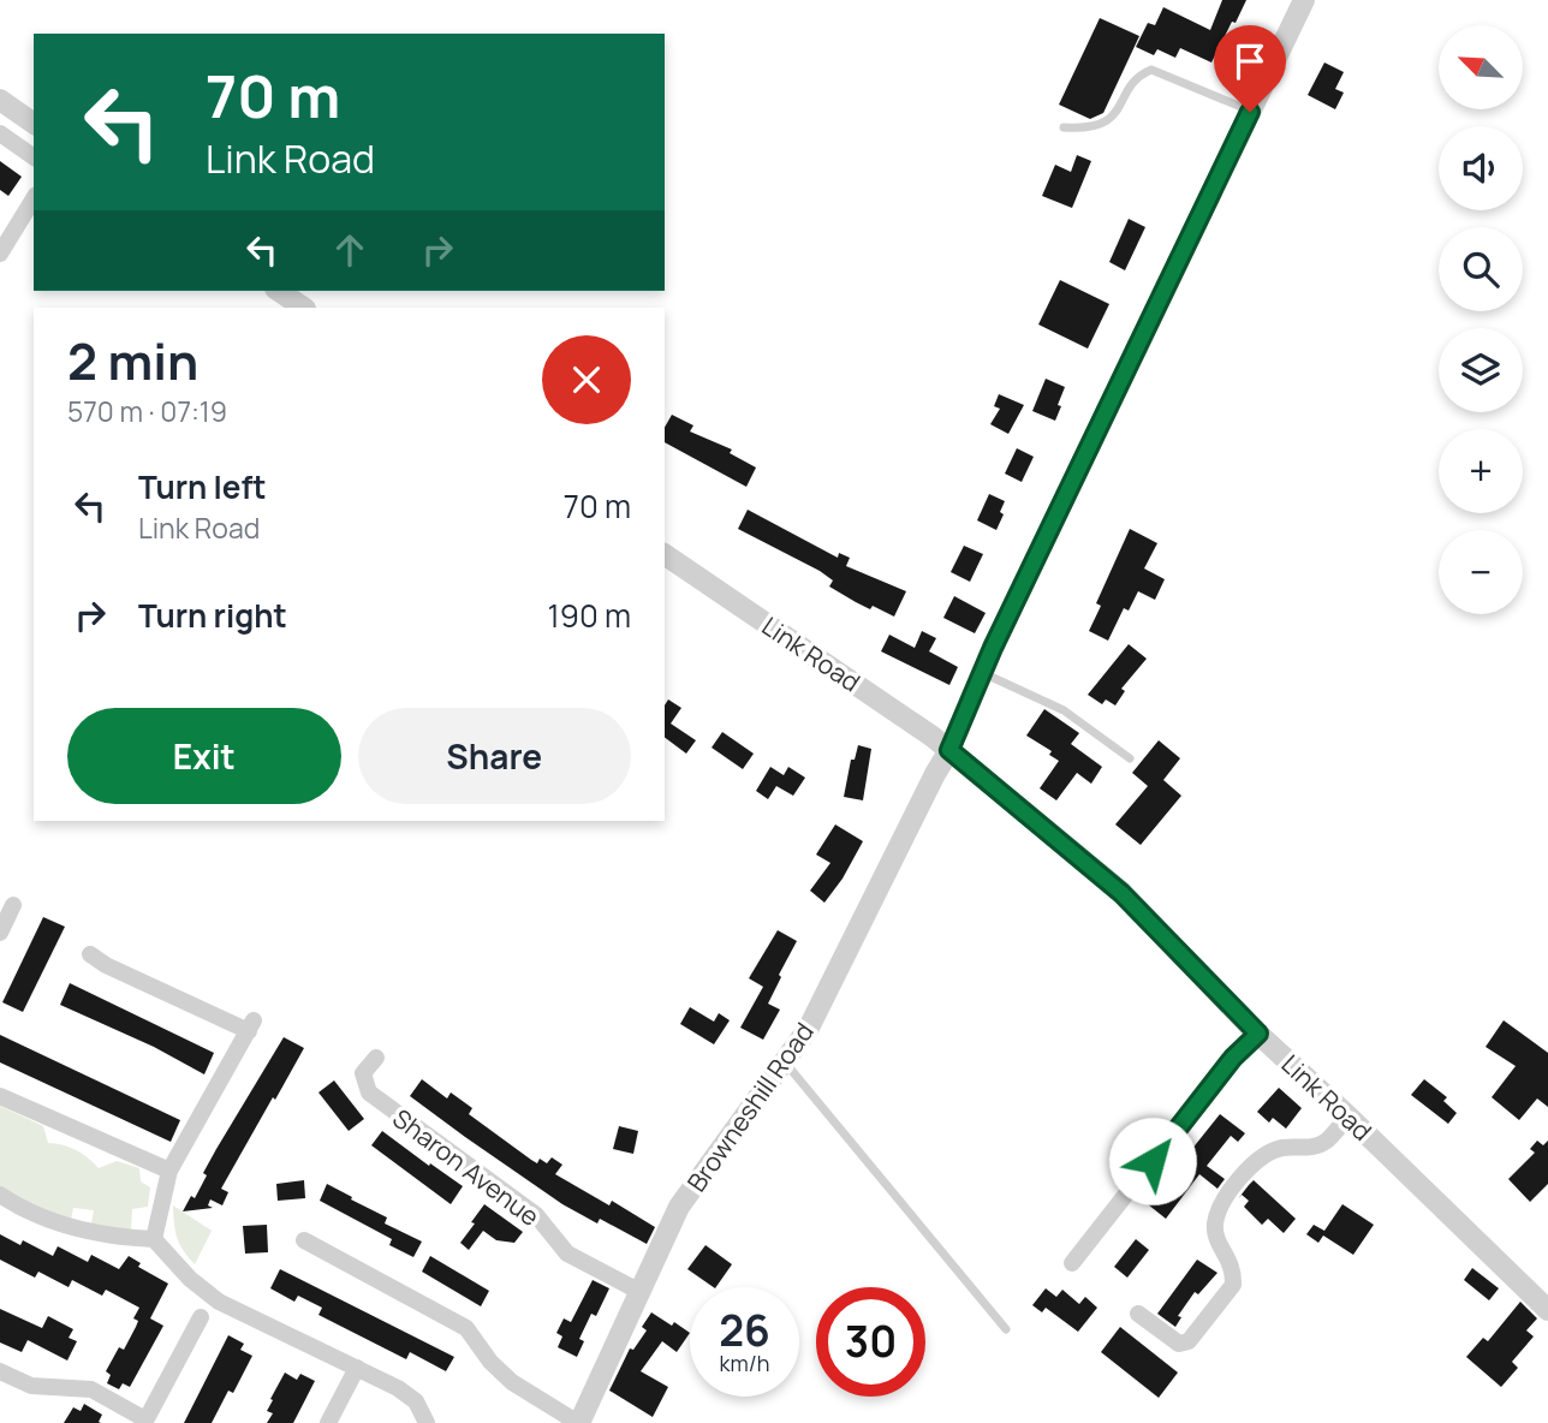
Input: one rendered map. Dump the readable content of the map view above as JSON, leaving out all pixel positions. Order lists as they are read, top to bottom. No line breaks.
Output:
{"streets":{"street":["Link Road","Browneshill Road","Sharon Avenue"]},"crossings":[["Link Road","Browneshill Road"],["Browneshill Road","Sharon Avenue"]],"north":"top left","page":{"map_buttons":["+","−"],"turn":["70 m","Link Road"],"heading":["2 min","570 m · 07:19"],"list":[{"name":"Turn left","note":"Link Road","value":"70 m"},{"name":"Turn right","value":"190 m"}],"buttons":["Exit","Share"],"speed":"26 km/h","limit":"30"}}
